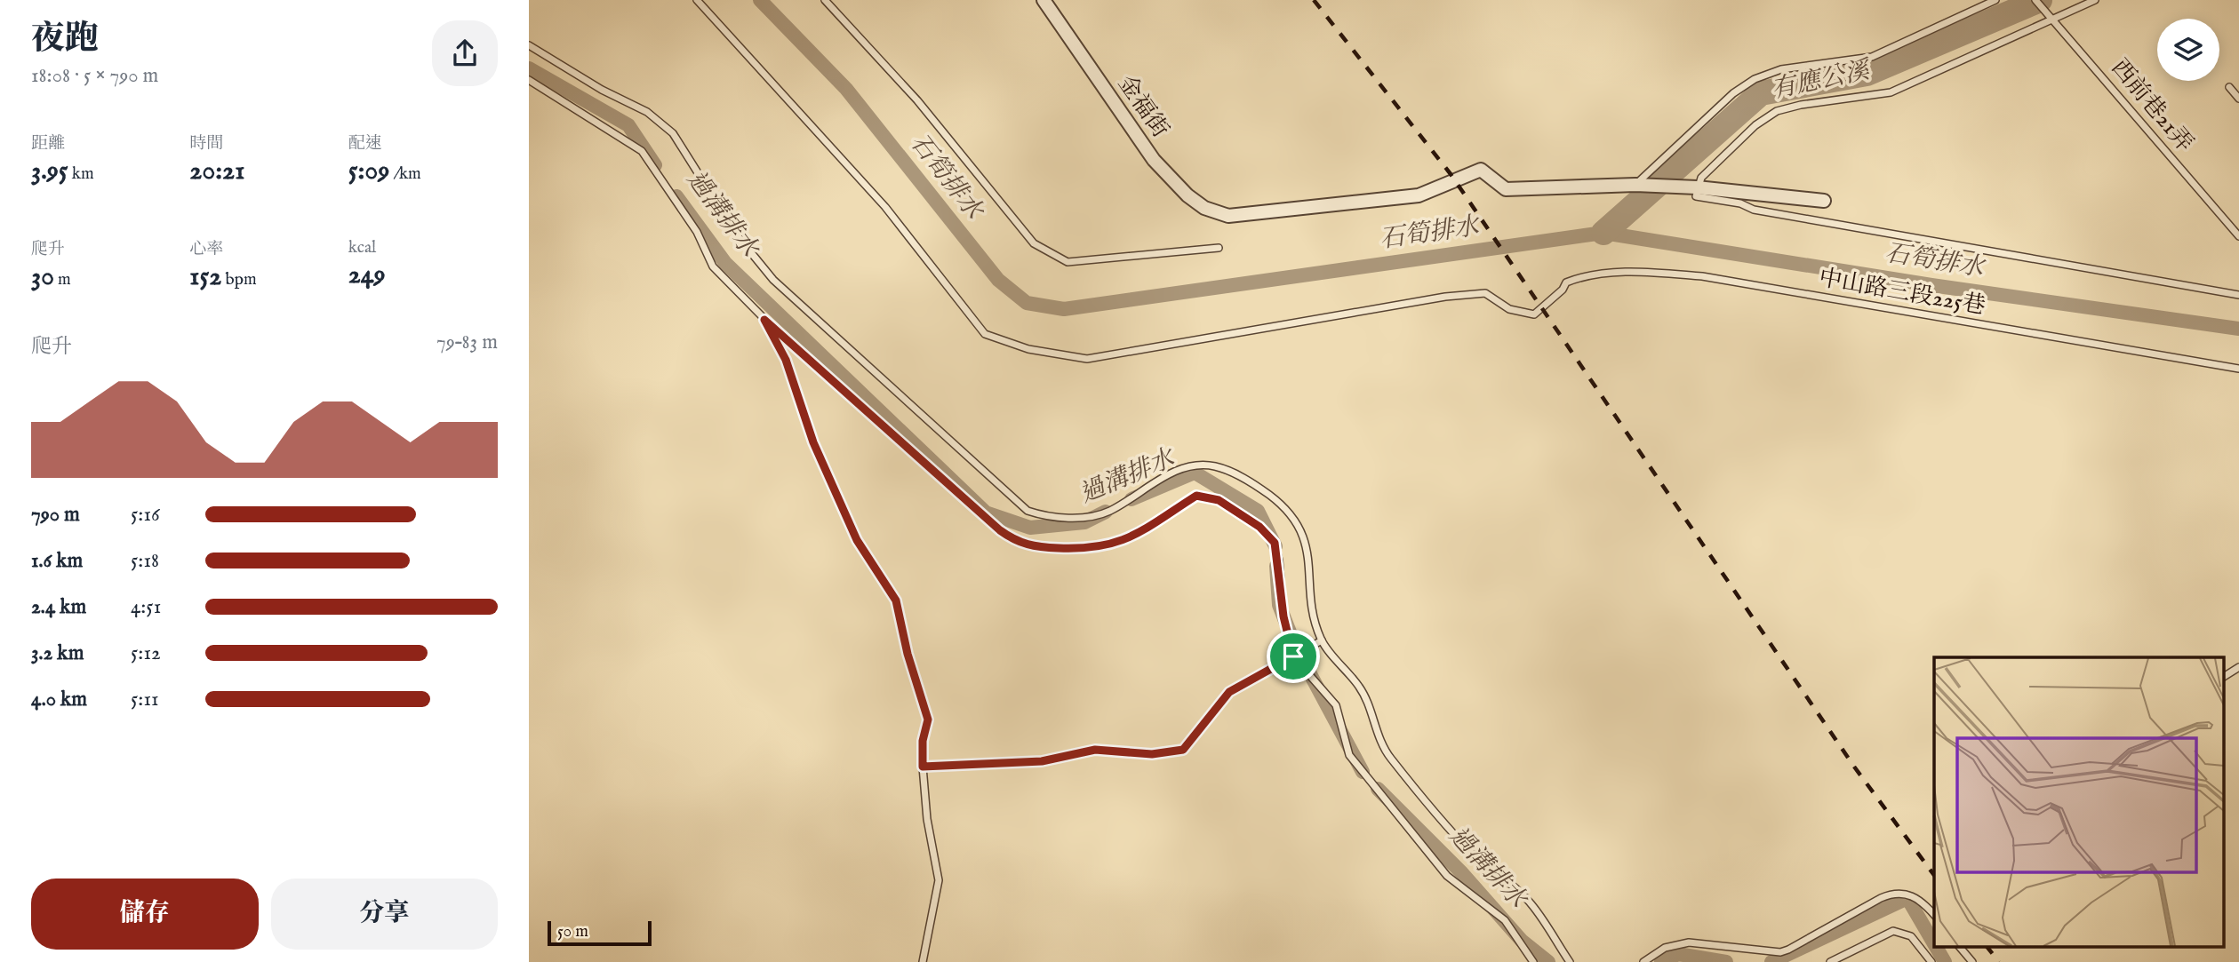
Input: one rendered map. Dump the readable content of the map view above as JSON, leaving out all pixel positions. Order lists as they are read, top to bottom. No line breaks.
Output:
{"streets":{"street":["金福街"],"lane":["西前巷21弄","中山路三段225巷"]},"water":["有應公溪","石筍排水","過溝排水"],"scale_bar":"50 m","page":{"heading":["夜跑","18:08 · 5 × 790 m"],"stats":[["距離","3.95 km"],["時間","20:21"],["配速","5:09 /km"],["爬升","30 m"],["心率","152 bpm"],["kcal","249"]],"chart":["爬升","79–83 m"],"list":[{"name":"790 m","note":"5:16"},{"name":"1.6 km","note":"5:18"},{"name":"2.4 km","note":"4:51"},{"name":"3.2 km","note":"5:12"},{"name":"4.0 km","note":"5:11"}],"buttons":["儲存","分享"],"scale":"50 m"}}
